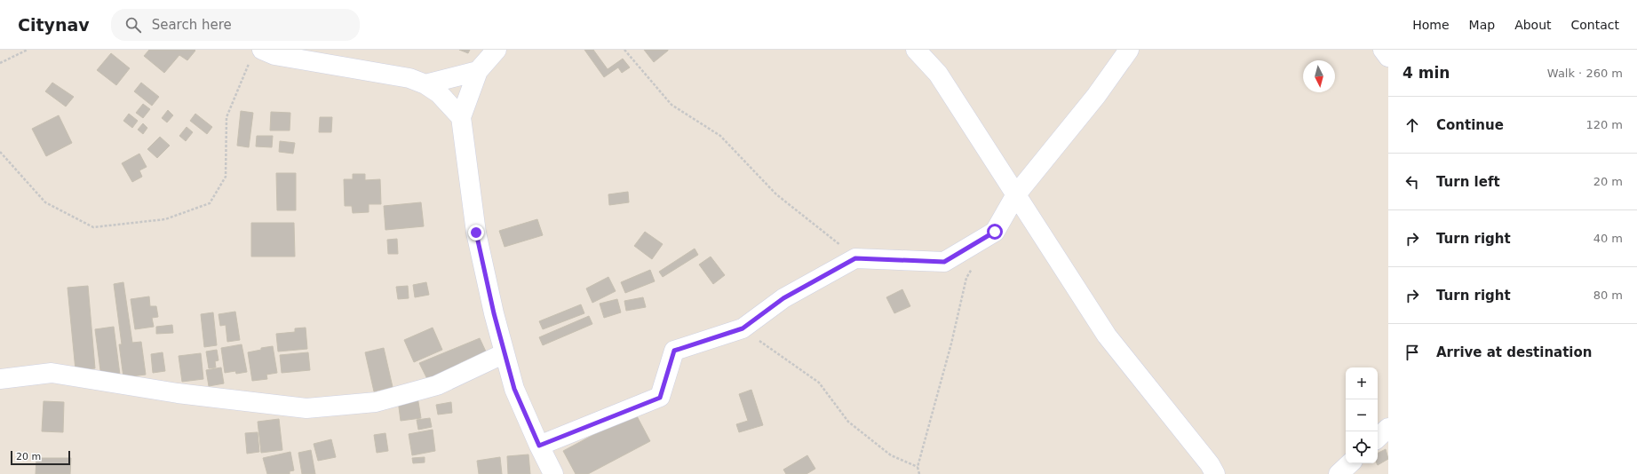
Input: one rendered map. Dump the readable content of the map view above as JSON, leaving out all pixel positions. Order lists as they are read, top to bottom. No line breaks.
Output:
{"scale_bar":"20 m","north":"bottom","page":{"header":"Citynav","search":"Search here","nav":["Home","Map","About","Contact"],"heading":["4 min","Walk · 260 m"],"list":[["Continue","120 m"],["Turn left","20 m"],["Turn right","40 m"],["Turn right","80 m"],"Arrive at destination"],"map_buttons":["+","−"],"scale":"20 m"}}
